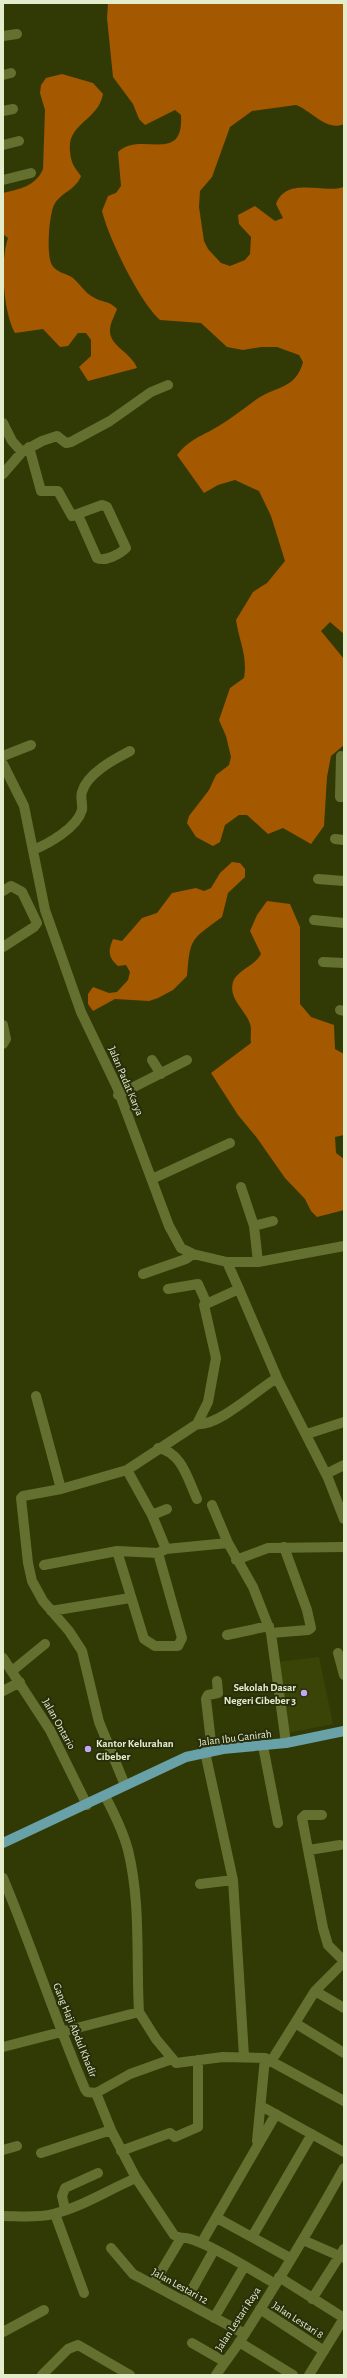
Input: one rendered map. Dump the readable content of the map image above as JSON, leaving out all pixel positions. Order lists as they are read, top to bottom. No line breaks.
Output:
{"streets":{"main road":["Jalan Ibu Ganirah"],"street":["Jalan Padat Karya","Jalan Ontario","Gang Haji Abdul Khadir","Jalan Lestari 12","Jalan Lestari Raya","Jalan Lestari 8"]},"crossings":[["Jalan Ontario","Jalan Ibu Ganirah"],["Gang Haji Abdul Khadir","Jalan Lestari Raya"],["Jalan Lestari 12","Jalan Lestari Raya"],["Jalan Lestari Raya","Jalan Lestari 8"]],"places":["Sekolah Dasar Negeri Cibeber 3","Kantor Kelurahan Cibeber"]}
